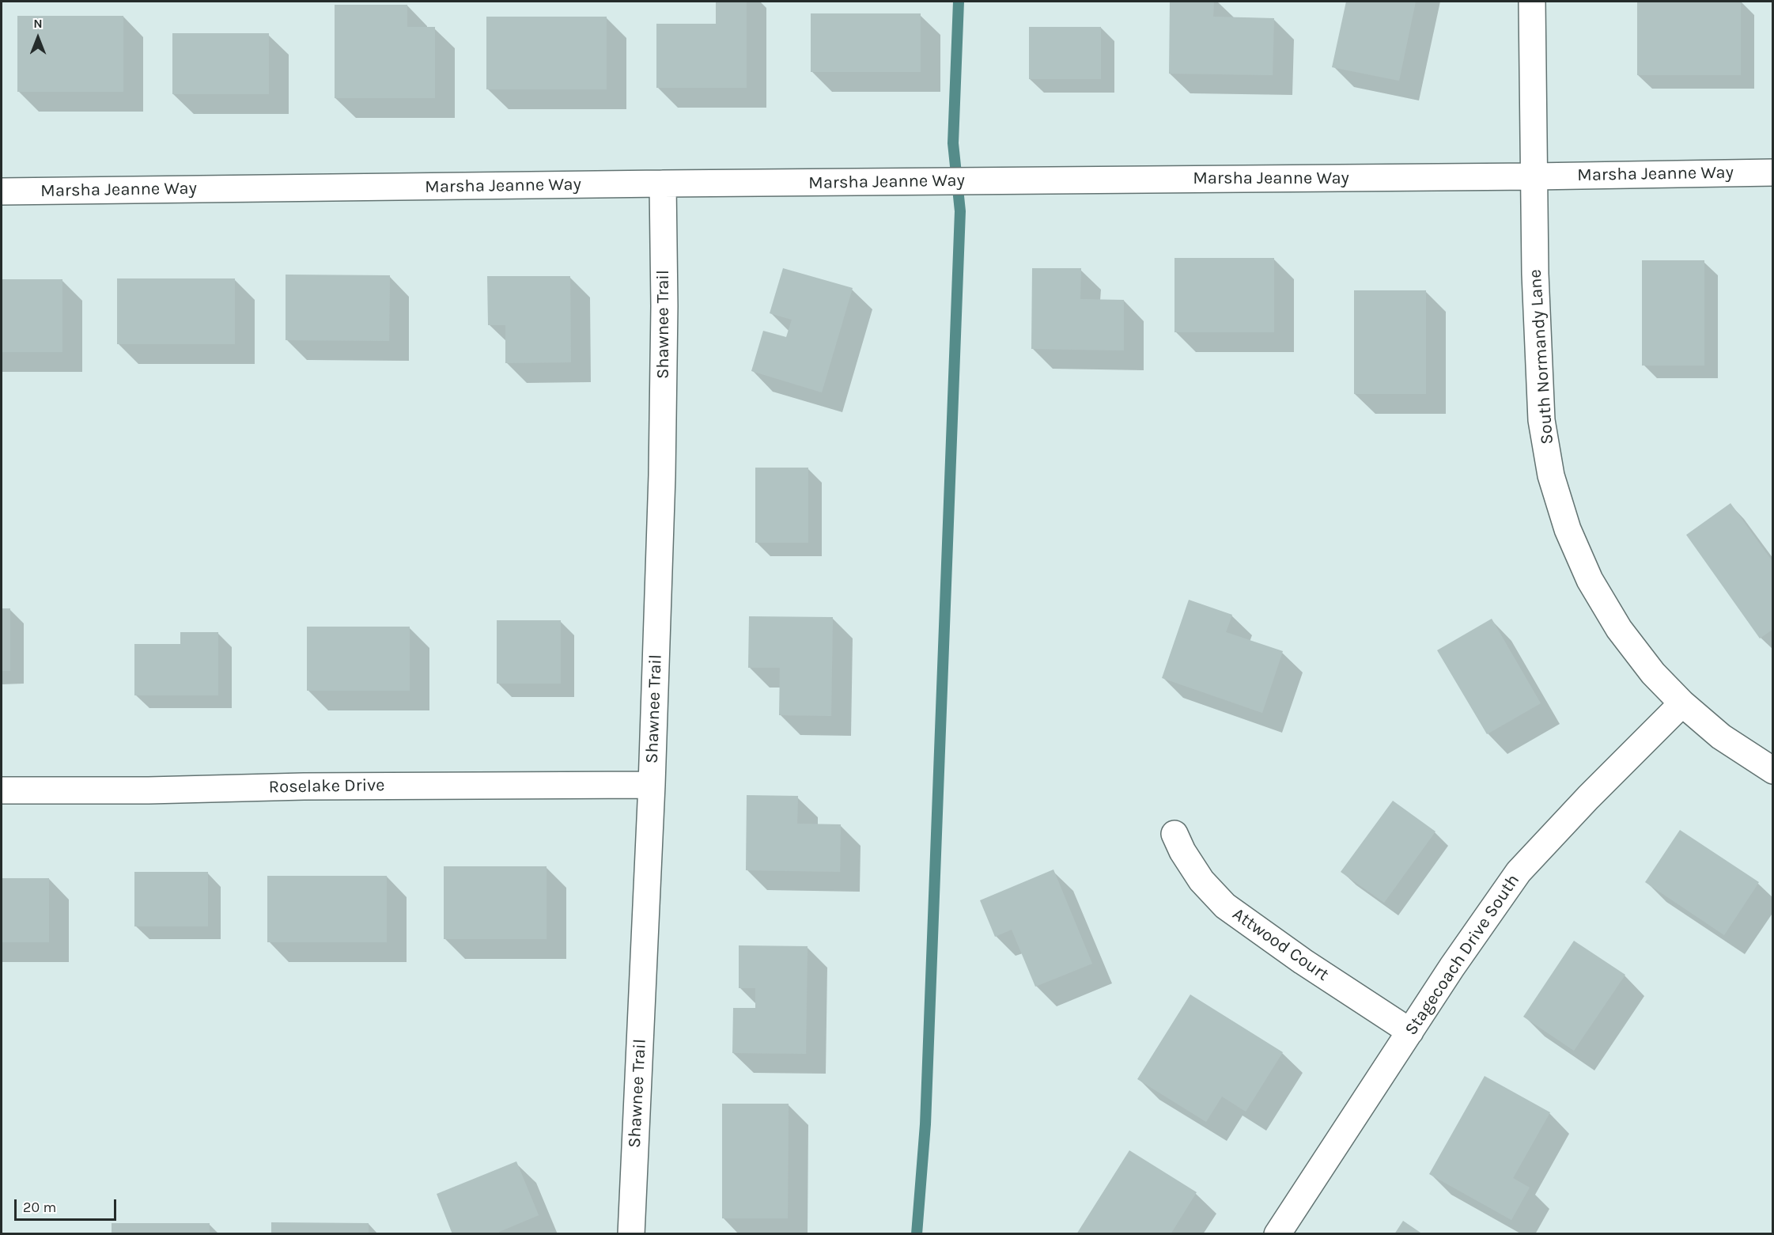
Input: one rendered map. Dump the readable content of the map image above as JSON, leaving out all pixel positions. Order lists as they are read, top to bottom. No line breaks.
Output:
{"streets":{"street":["Marsha Jeanne Way","Shawnee Trail","South Normandy Lane","Roselake Drive","Attwood Court","Stagecoach Drive South"]},"crossings":[["Marsha Jeanne Way","Shawnee Trail"],["Marsha Jeanne Way","South Normandy Lane"],["Shawnee Trail","Roselake Drive"],["South Normandy Lane","Stagecoach Drive South"],["Attwood Court","Stagecoach Drive South"]],"scale_bar":"20 m","north":"top"}
